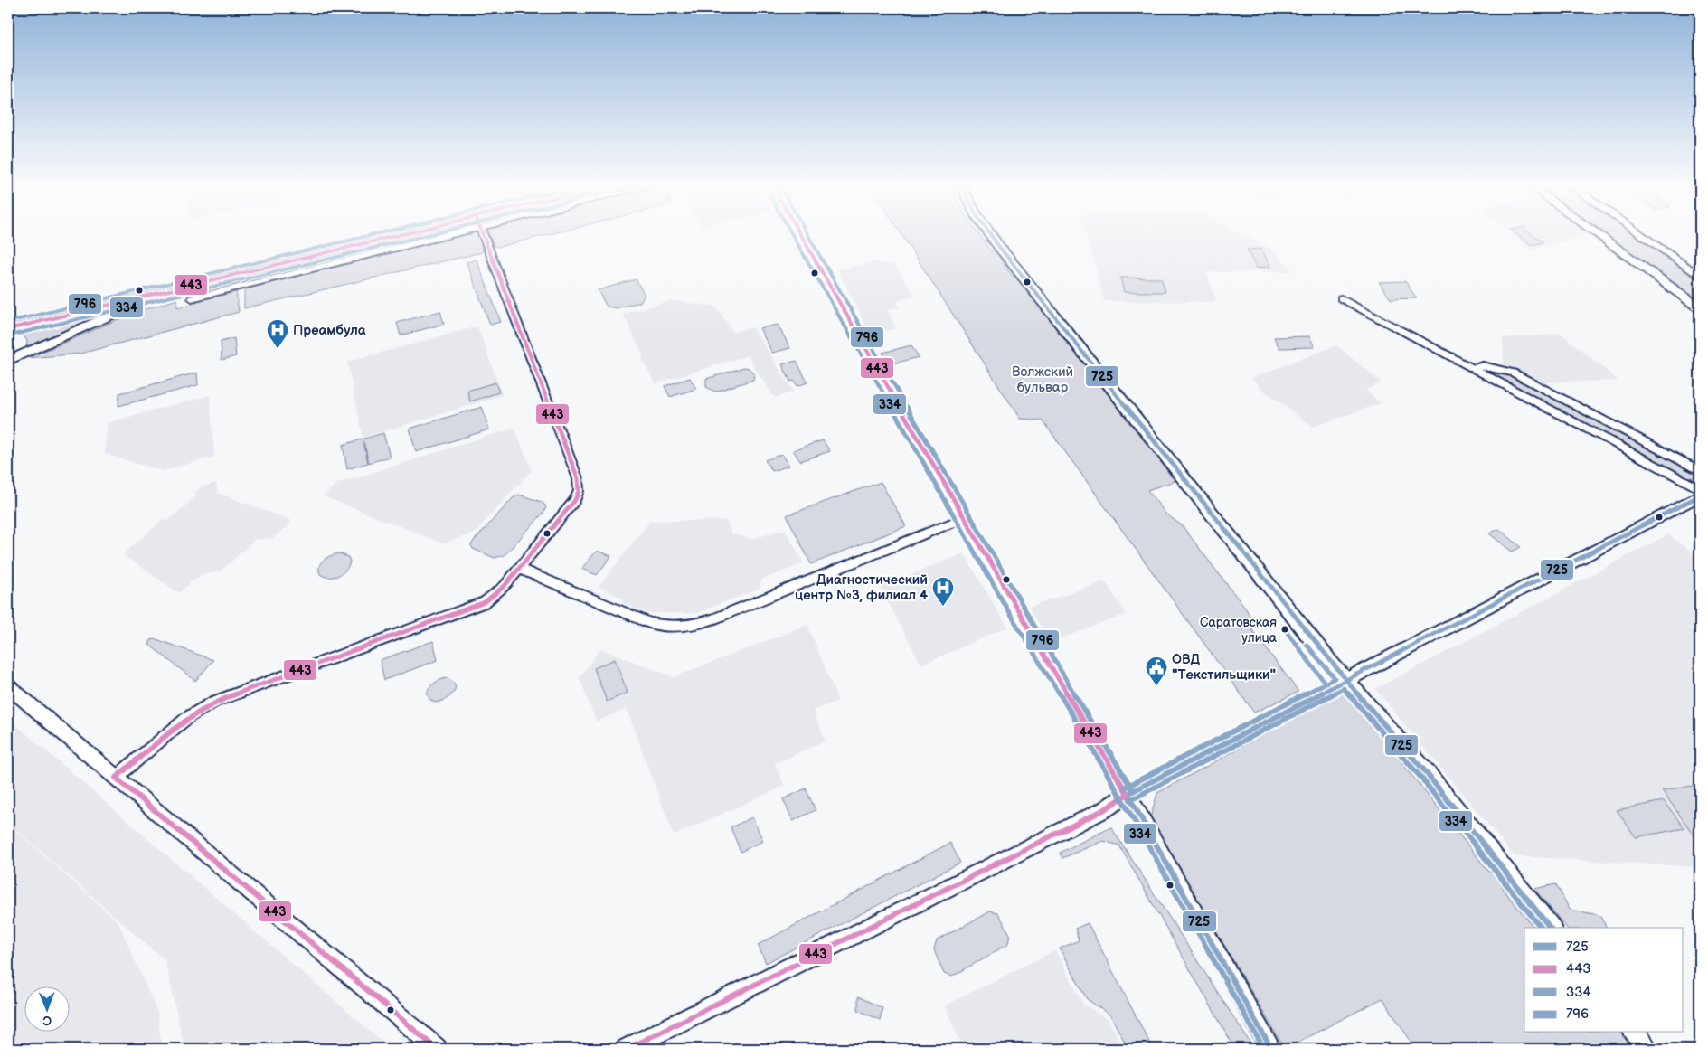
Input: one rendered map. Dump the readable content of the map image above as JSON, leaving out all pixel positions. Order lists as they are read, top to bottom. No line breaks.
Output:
{"parks":["Волжский бульвар"],"places":{"hospital":["Преамбула","Диагностический центр №3, филиал 4"],"other":["Саратовская улица"],"public building":["ОВД \"Текстильщики\""]},"lines":["transit line 725","transit line 443","transit line 334","transit line 796"],"legend":["725","443","334","796"],"north":"bottom"}
